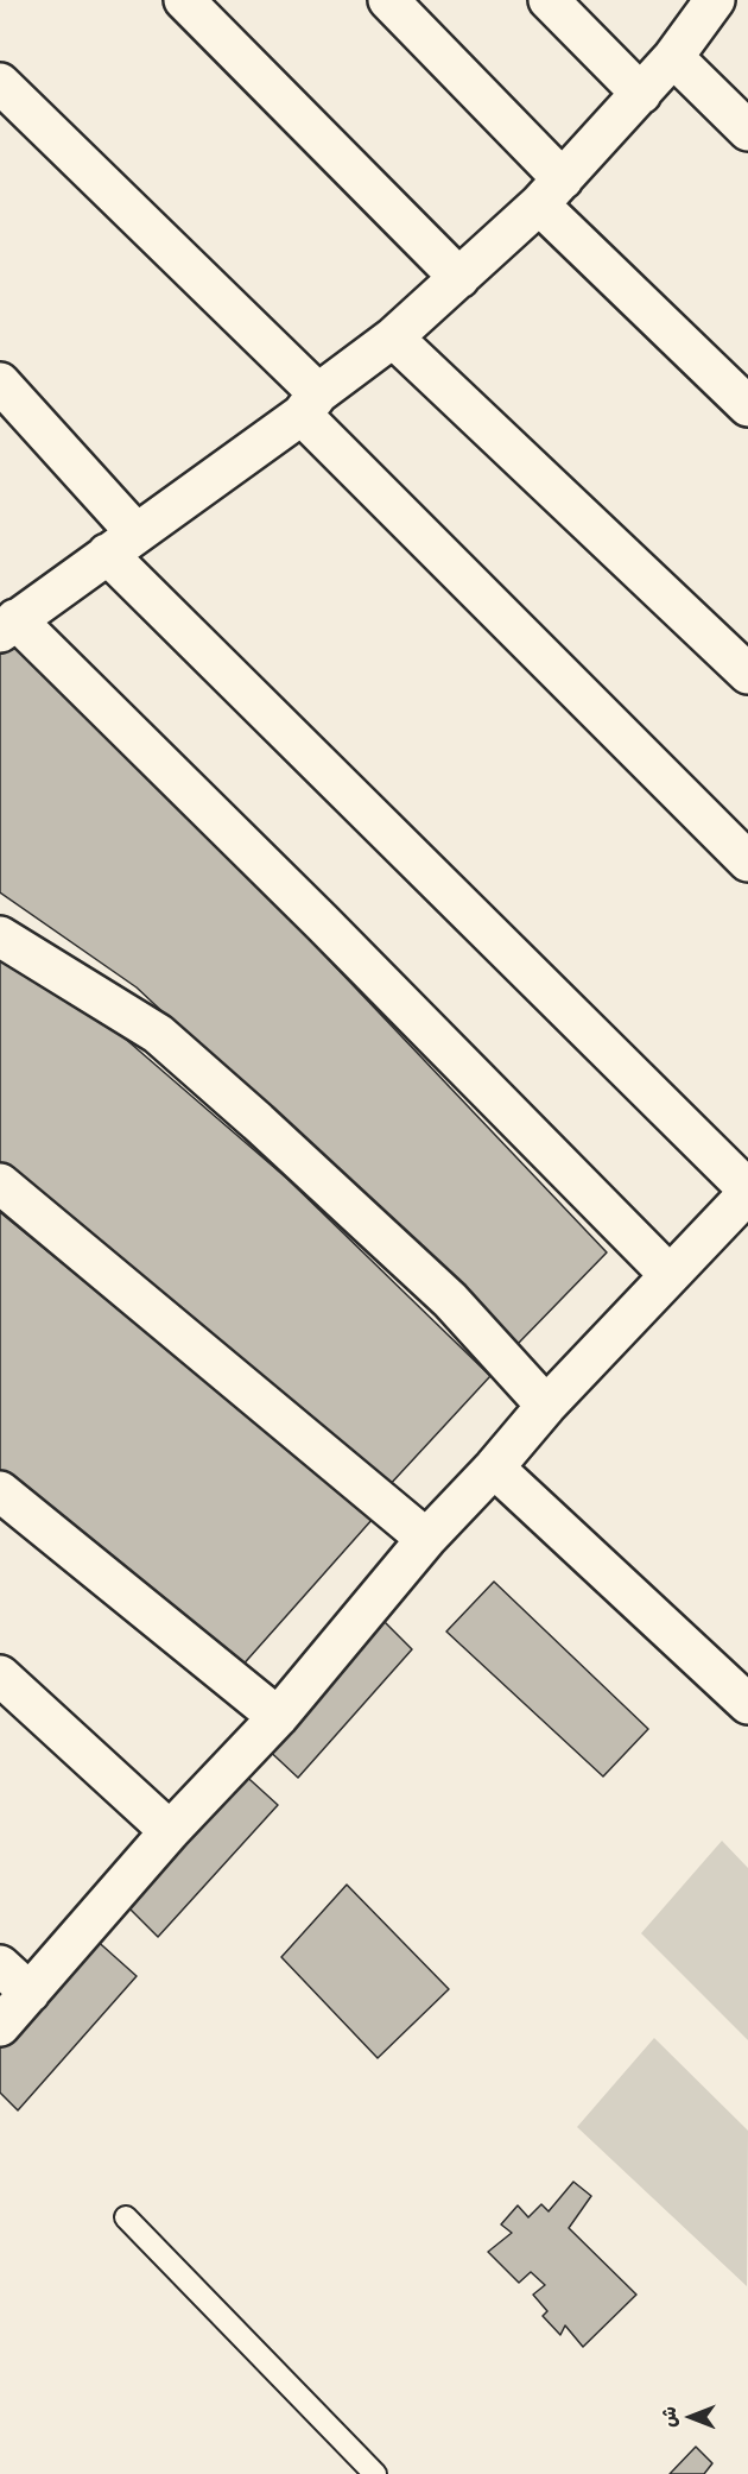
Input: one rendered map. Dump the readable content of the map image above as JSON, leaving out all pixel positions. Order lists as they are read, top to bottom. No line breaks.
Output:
{"north":"left"}
